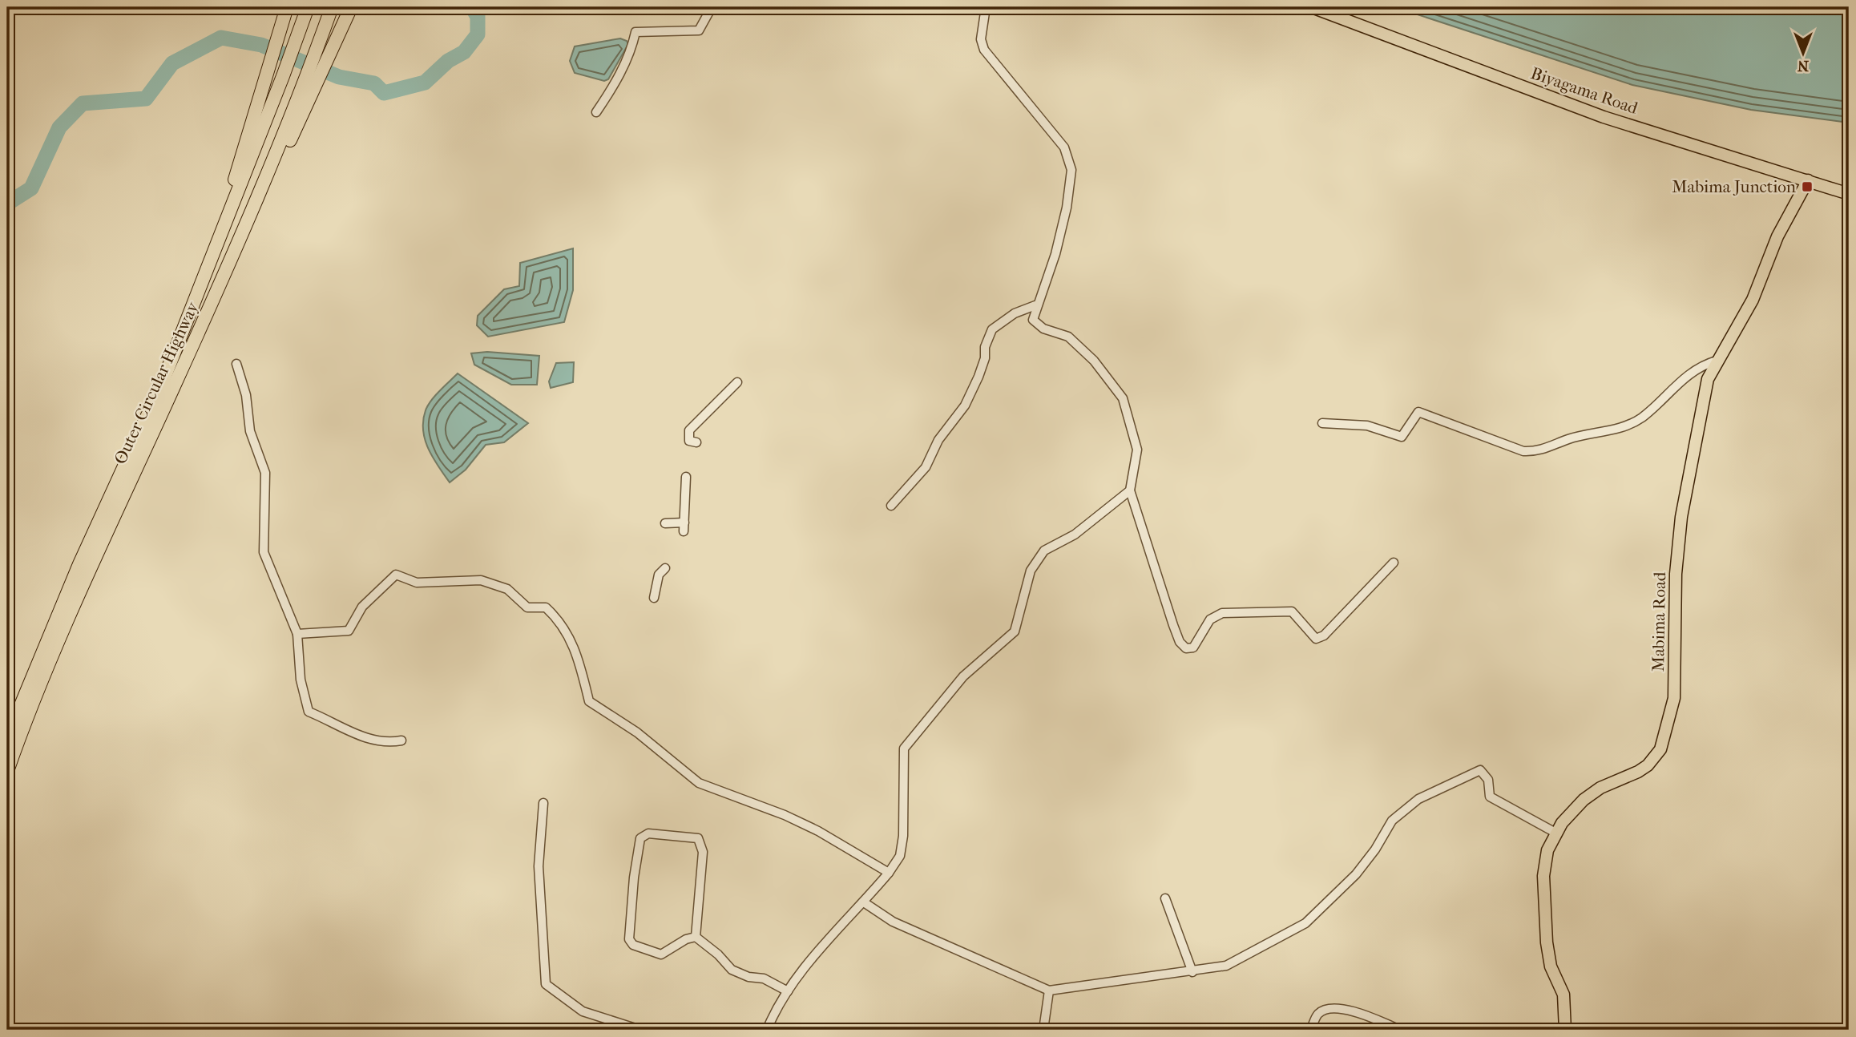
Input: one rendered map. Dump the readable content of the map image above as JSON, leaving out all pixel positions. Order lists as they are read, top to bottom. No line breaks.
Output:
{"streets":{"highway":["Outer Circular Highway"],"main road":["Biyagama Road","Mabima Road"]},"crossings":[["Biyagama Road","Mabima Road"]],"places":{"transit":["Mabima Junction"]},"north":"bottom"}
